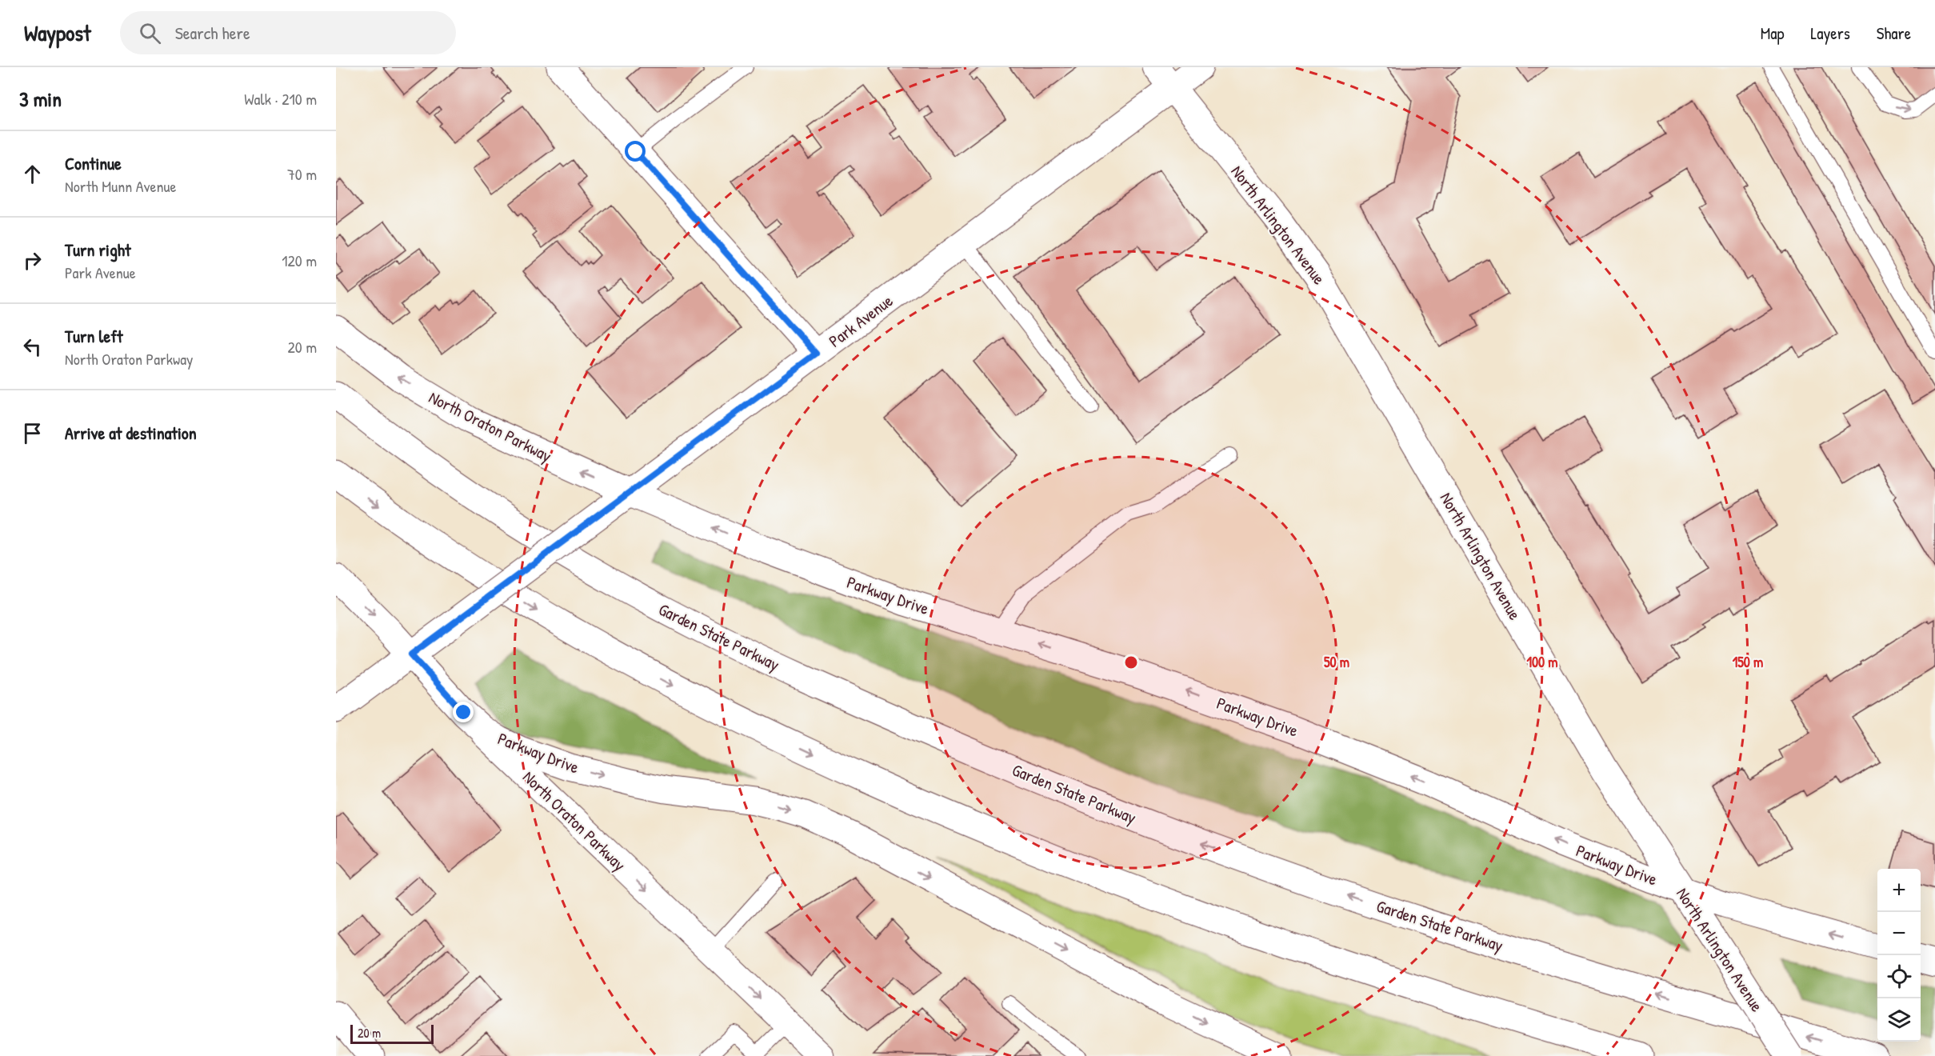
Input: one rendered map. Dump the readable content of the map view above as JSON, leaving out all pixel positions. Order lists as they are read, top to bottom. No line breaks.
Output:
{"streets":{"main road":["North Arlington Avenue","Park Avenue","North Oraton Parkway","Parkway Drive","Garden State Parkway"]},"crossings":[["North Arlington Avenue","Park Avenue"],["North Arlington Avenue","Parkway Drive"],["Park Avenue","North Oraton Parkway"],["Park Avenue","Parkway Drive"],["North Oraton Parkway","Parkway Drive"]],"scale_bar":"20 m","page":{"header":"Waypost","search":"Search here","nav":["Map","Layers","Share"],"heading":["3 min","Walk · 210 m"],"list":[["Continue","North Munn Avenue","70 m"],["Turn right","Park Avenue","120 m"],["Turn left","North Oraton Parkway","20 m"],"Arrive at destination"],"map_buttons":["+","−"],"scale":"20 m"},"rings":["50 m","100 m","150 m"]}
